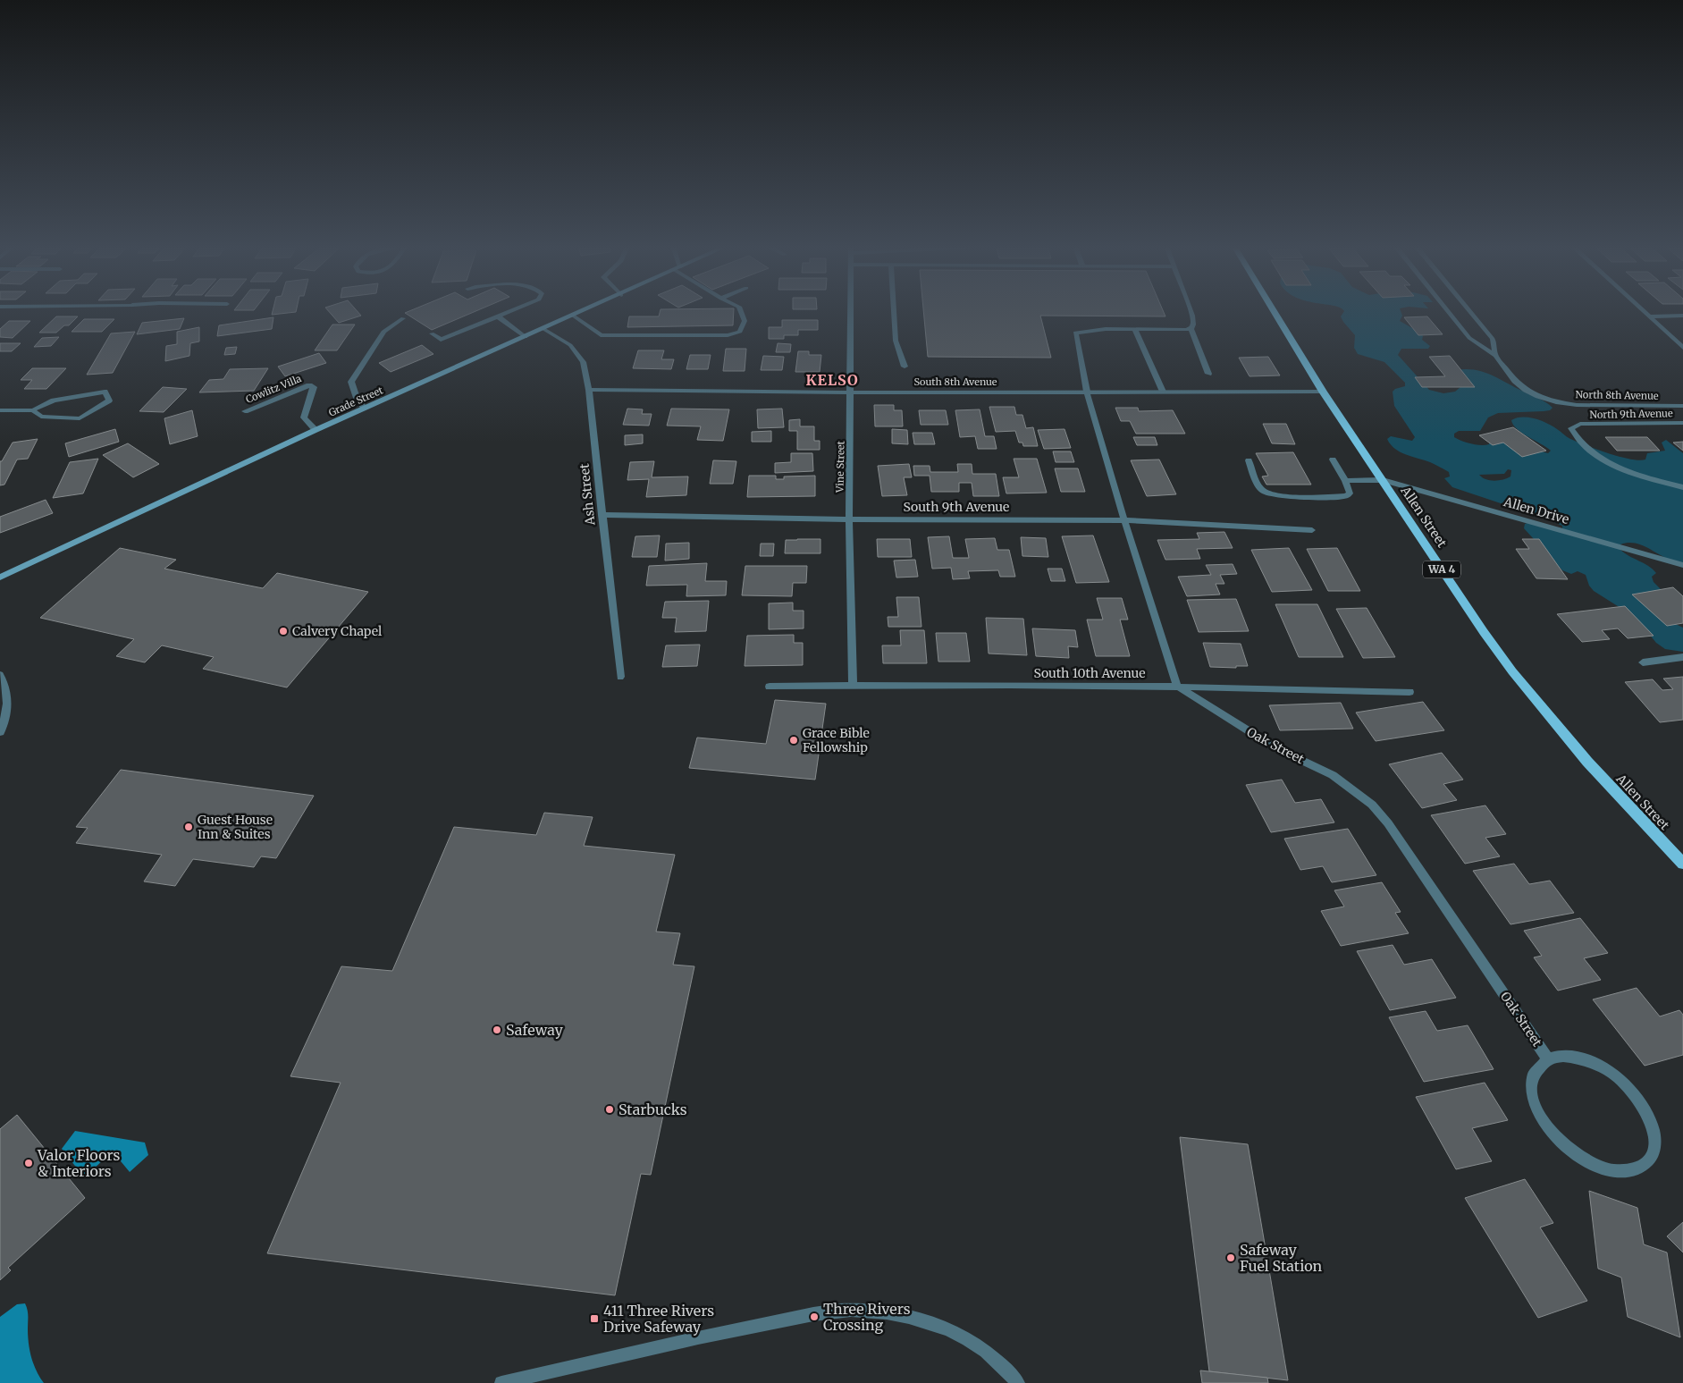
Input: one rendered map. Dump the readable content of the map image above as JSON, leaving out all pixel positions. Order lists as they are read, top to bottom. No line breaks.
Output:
{"streets":{"main road":["Grade Street","Allen Street","WA 4"],"street":["South 8th Avenue","Cowlitz Villa","North 8th Avenue","North 9th Avenue","Vine Street","Ash Street","South 9th Avenue","Allen Drive","South 10th Avenue","Oak Street"]},"crossings":[["South 8th Avenue","Vine Street"],["South 8th Avenue","Ash Street"],["South 8th Avenue","Allen Street"],["Cowlitz Villa","Grade Street"],["Grade Street","Ash Street"],["Vine Street","South 9th Avenue"],["Vine Street","South 10th Avenue"],["Ash Street","South 9th Avenue"],["Allen Drive","Allen Street"],["South 10th Avenue","Oak Street"]],"districts":["KELSO"],"places":{"other":["Calvery Chapel","Grace Bible Fellowship","Guest House Inn & Suites","Safeway","Starbucks","Valor Floors & Interiors","Safeway Fuel Station","Three Rivers Crossing"],"transit":["411 Three Rivers Drive Safeway"]}}
